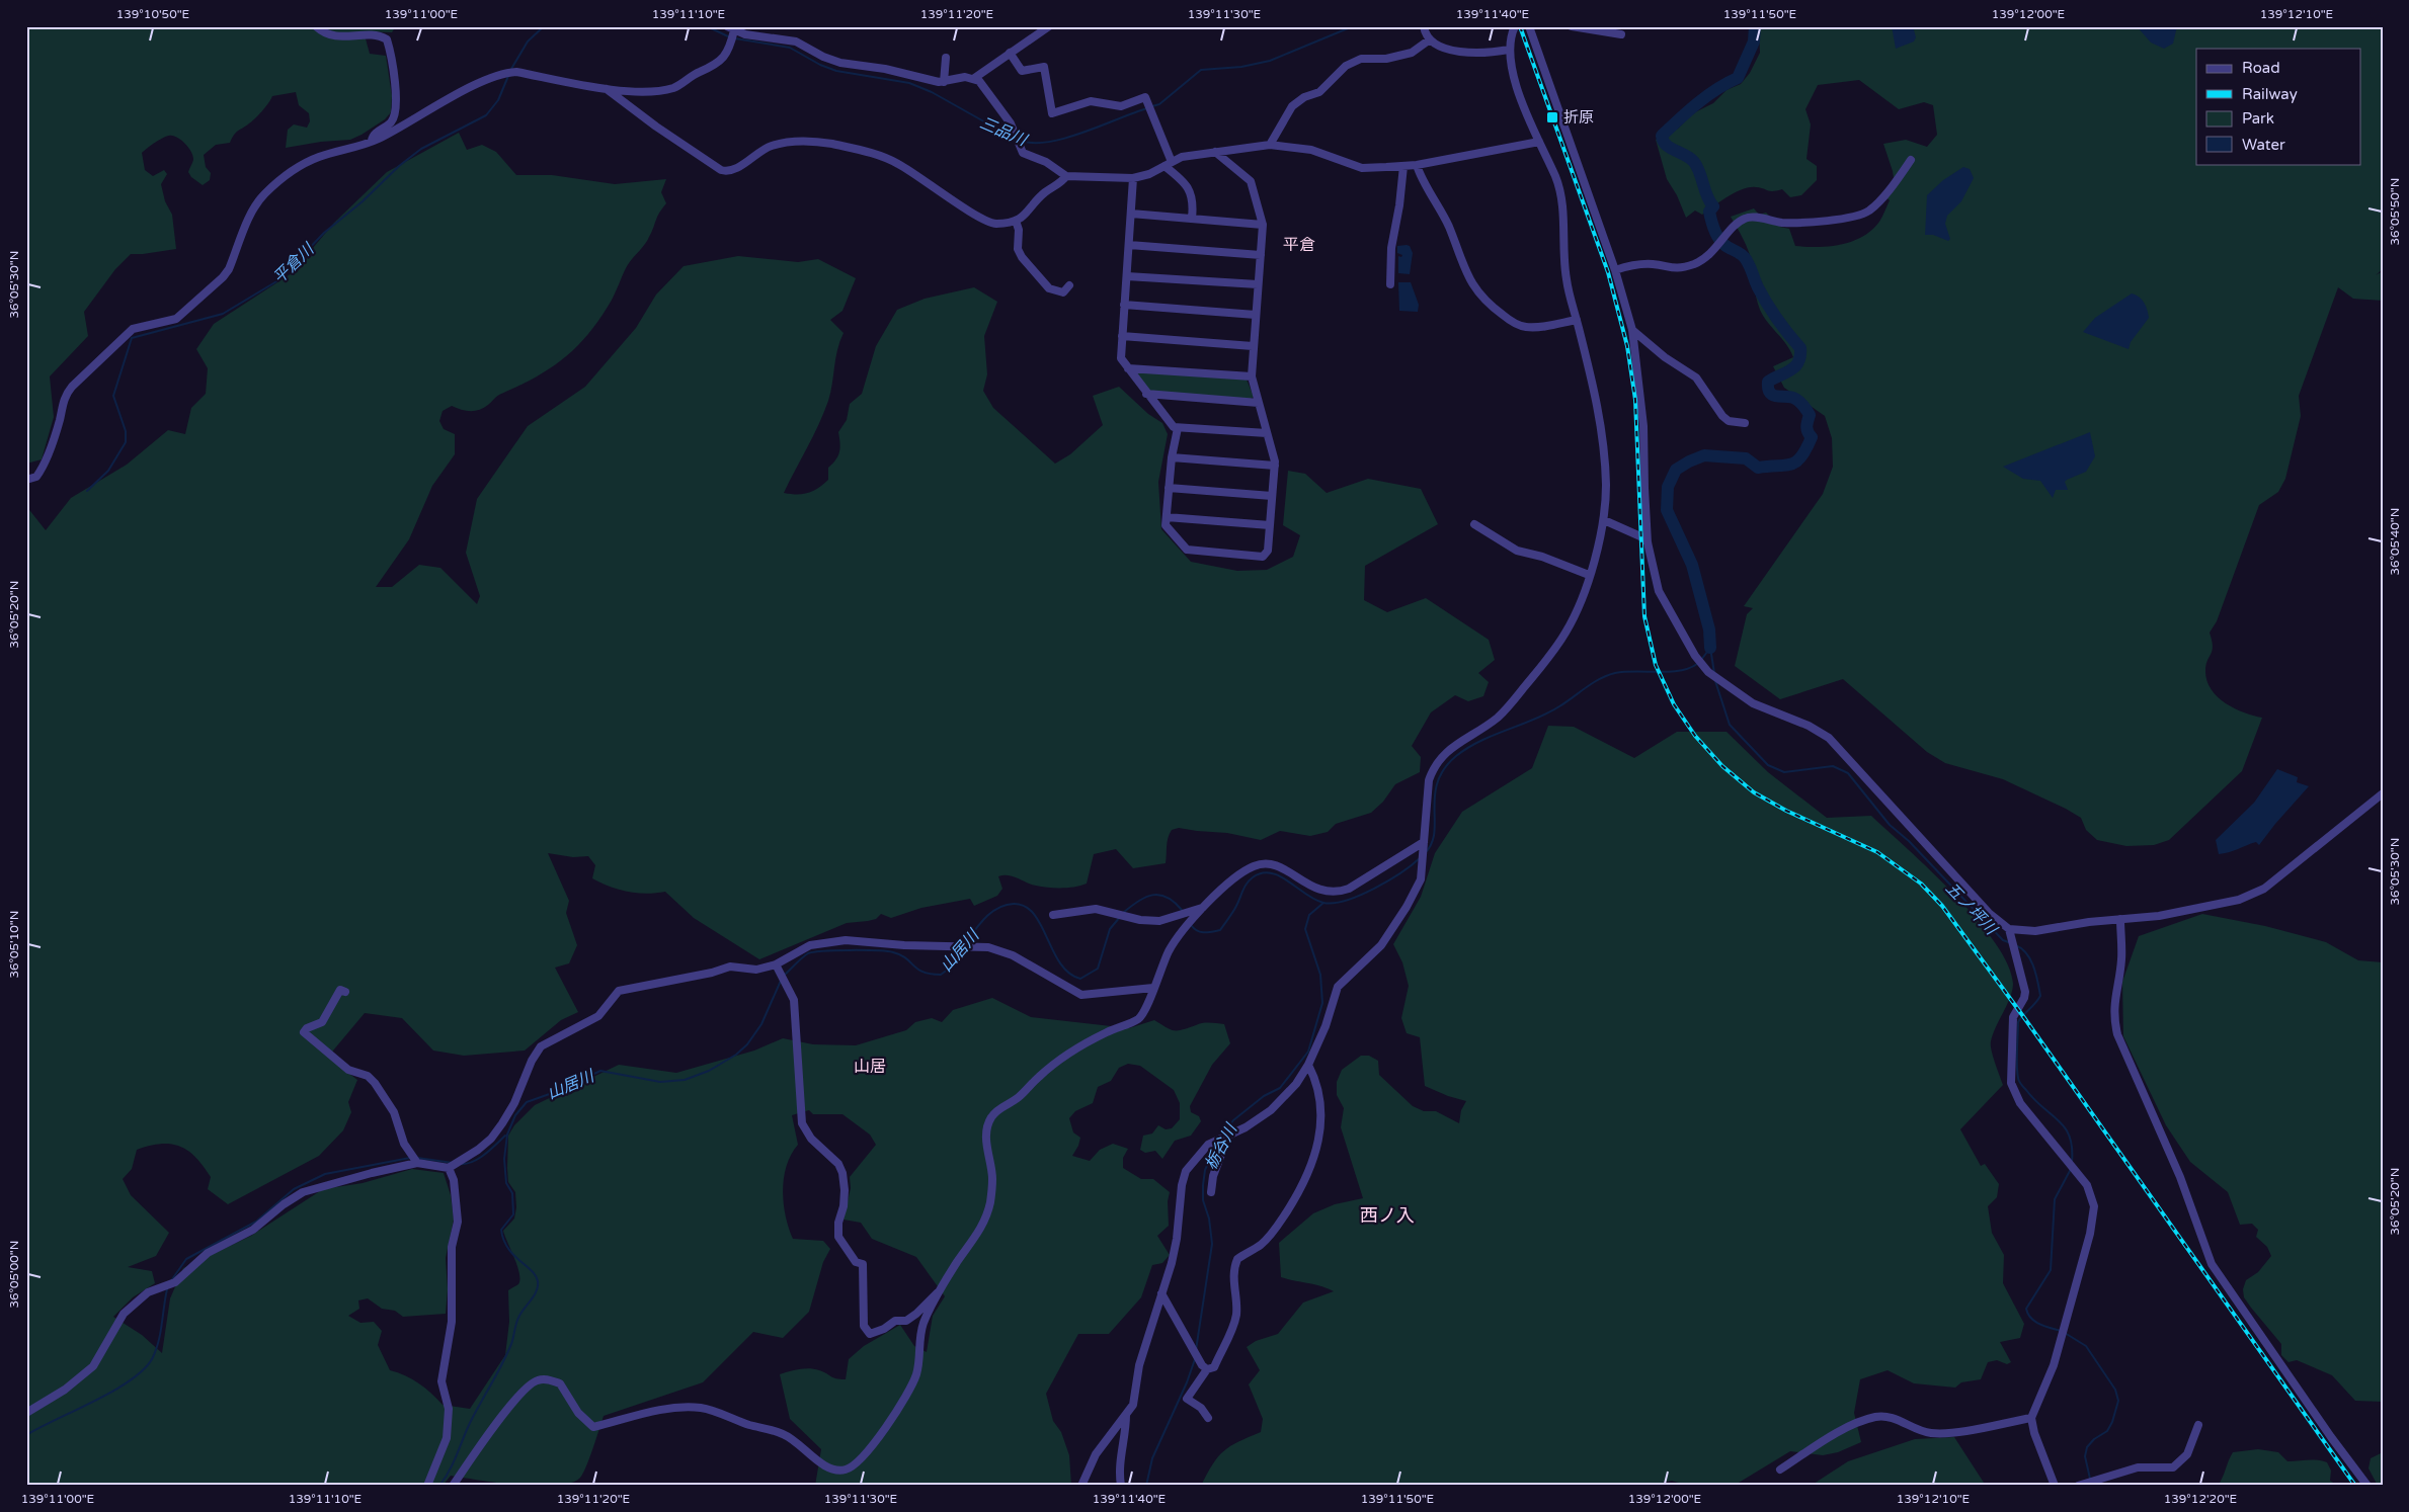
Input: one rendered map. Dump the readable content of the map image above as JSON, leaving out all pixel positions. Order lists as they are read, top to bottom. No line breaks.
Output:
{"districts":["平倉","山居","西ノ入"],"water":["三品川","平倉川","五ノ坪川","山居川","栃谷川"],"places":{"transit":["折原"]},"legend":["Road","Railway","Park","Water"],"coordinates":["139°10'50\"E","139°11'00\"E","139°11'10\"E","139°11'20\"E","139°11'30\"E","139°11'40\"E","139°11'50\"E","139°12'00\"E","139°12'10\"E","36°05'50\"N","36°05'30\"N","36°05'40\"N","36°05'20\"N","36°05'10\"N","36°05'00\"N","139°12'20\"E"]}
